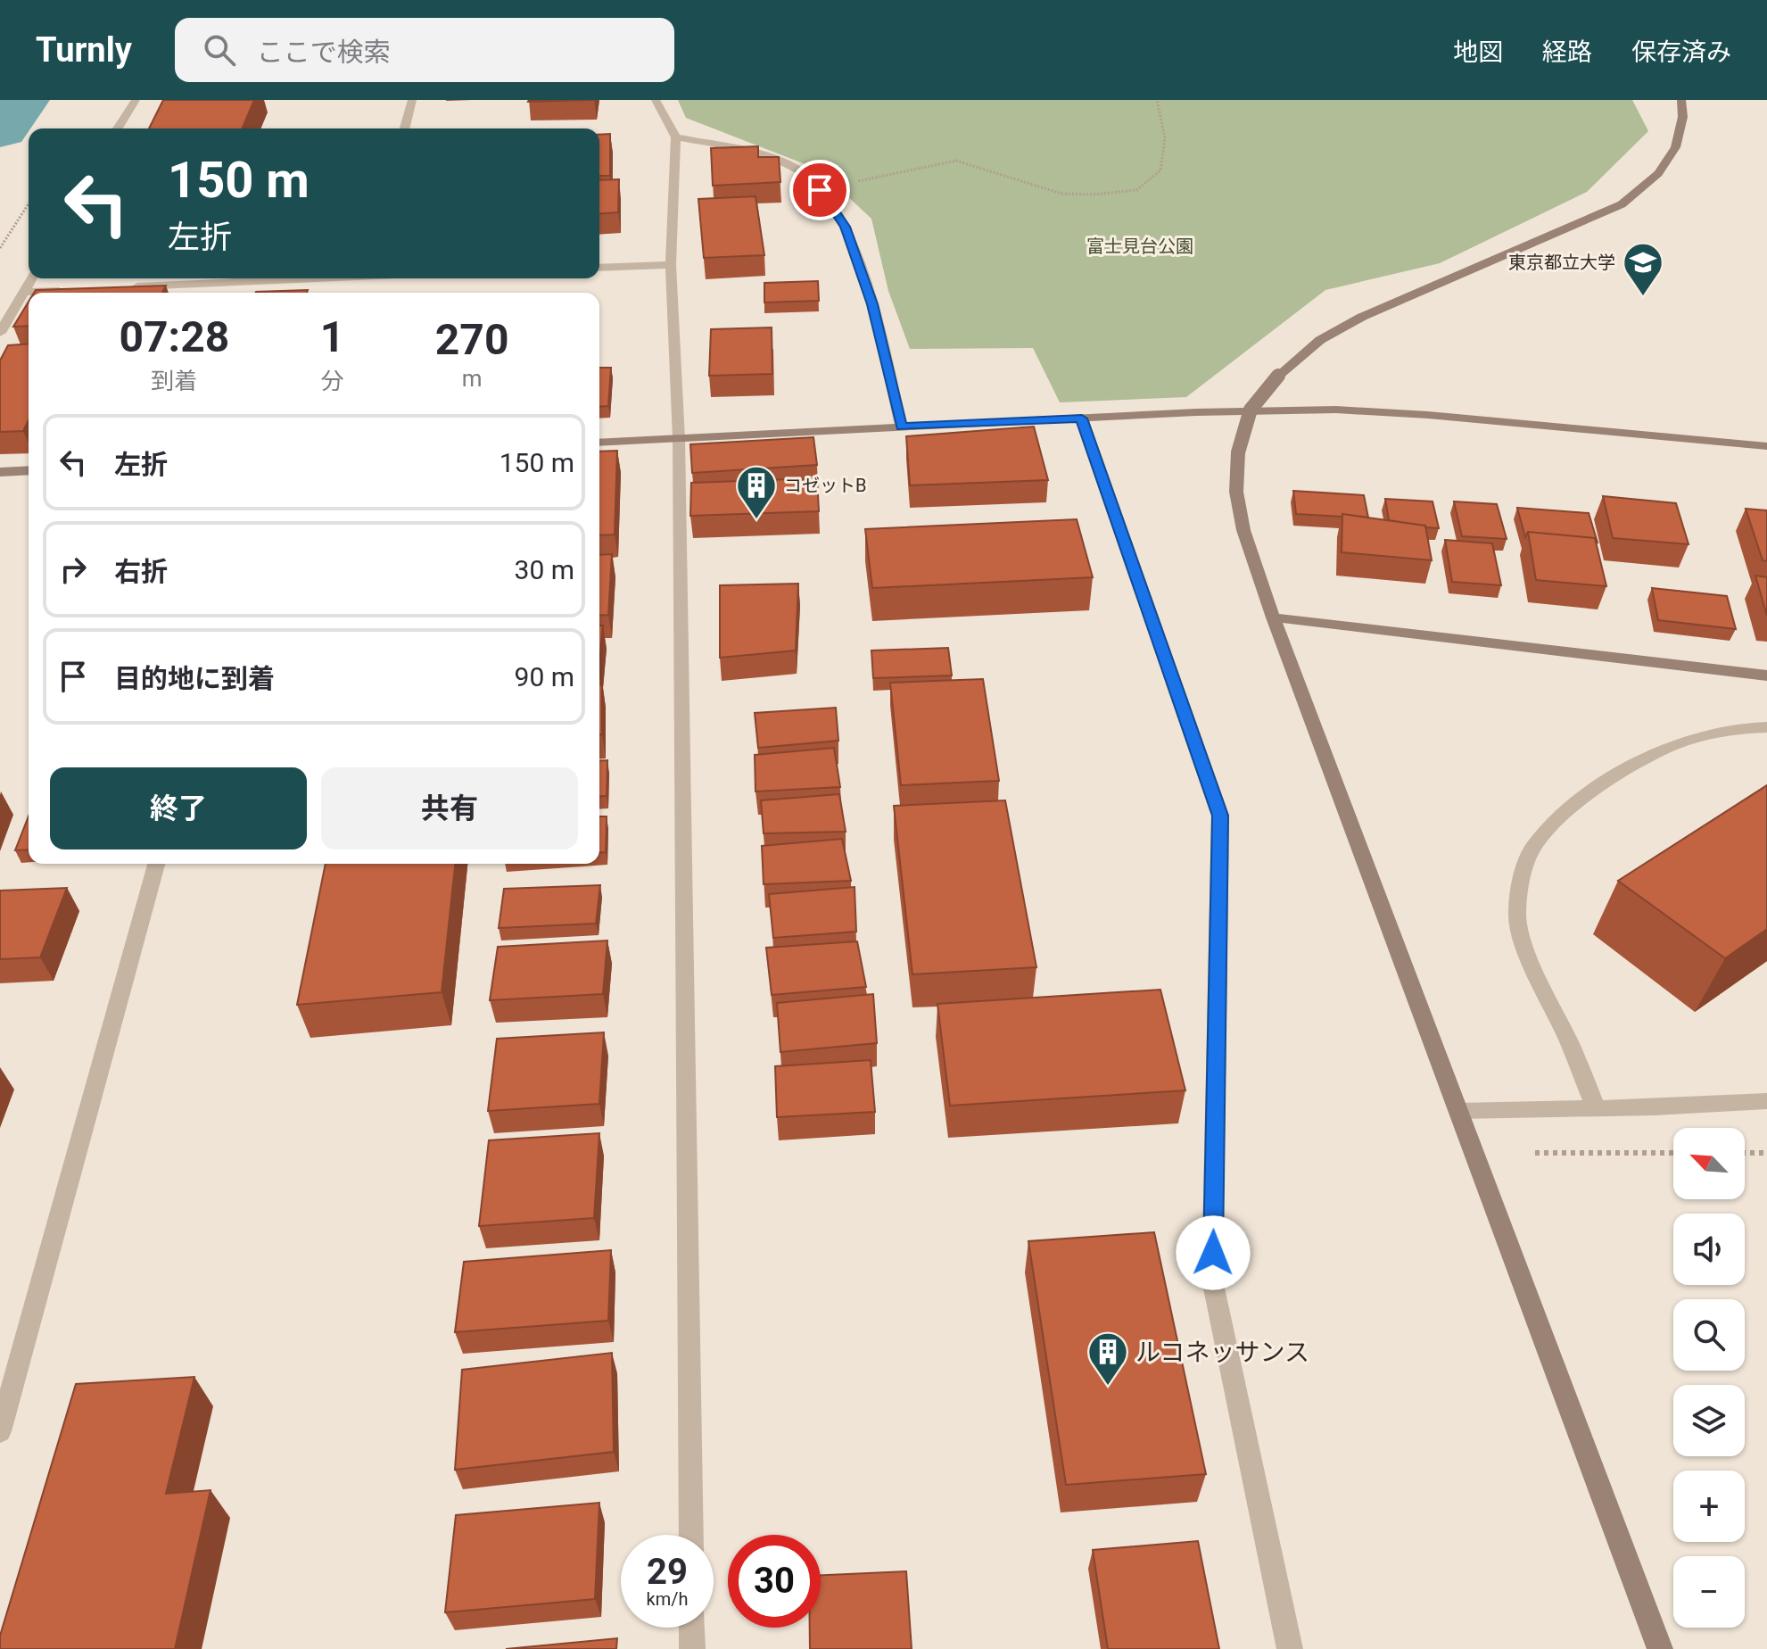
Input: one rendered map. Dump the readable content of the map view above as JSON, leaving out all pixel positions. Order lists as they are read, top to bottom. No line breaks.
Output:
{"parks":["富士見台公園"],"places":{"school or university":["東京都立大学"],"building":["コゼットB","ルコネッサンス"]},"north":"top left","page":{"header":"Turnly","search":"ここで検索","nav":["地図","経路","保存済み"],"turn":["150 m","左折"],"eta":["07:28","到着","1","分","270","m"],"list":[{"name":"左折","value":"150 m"},{"name":"右折","value":"30 m"},{"name":"目的地に到着","value":"90 m"}],"buttons":["終了","共有"],"map_buttons":["+","−"],"speed":"29 km/h","limit":"30"}}
